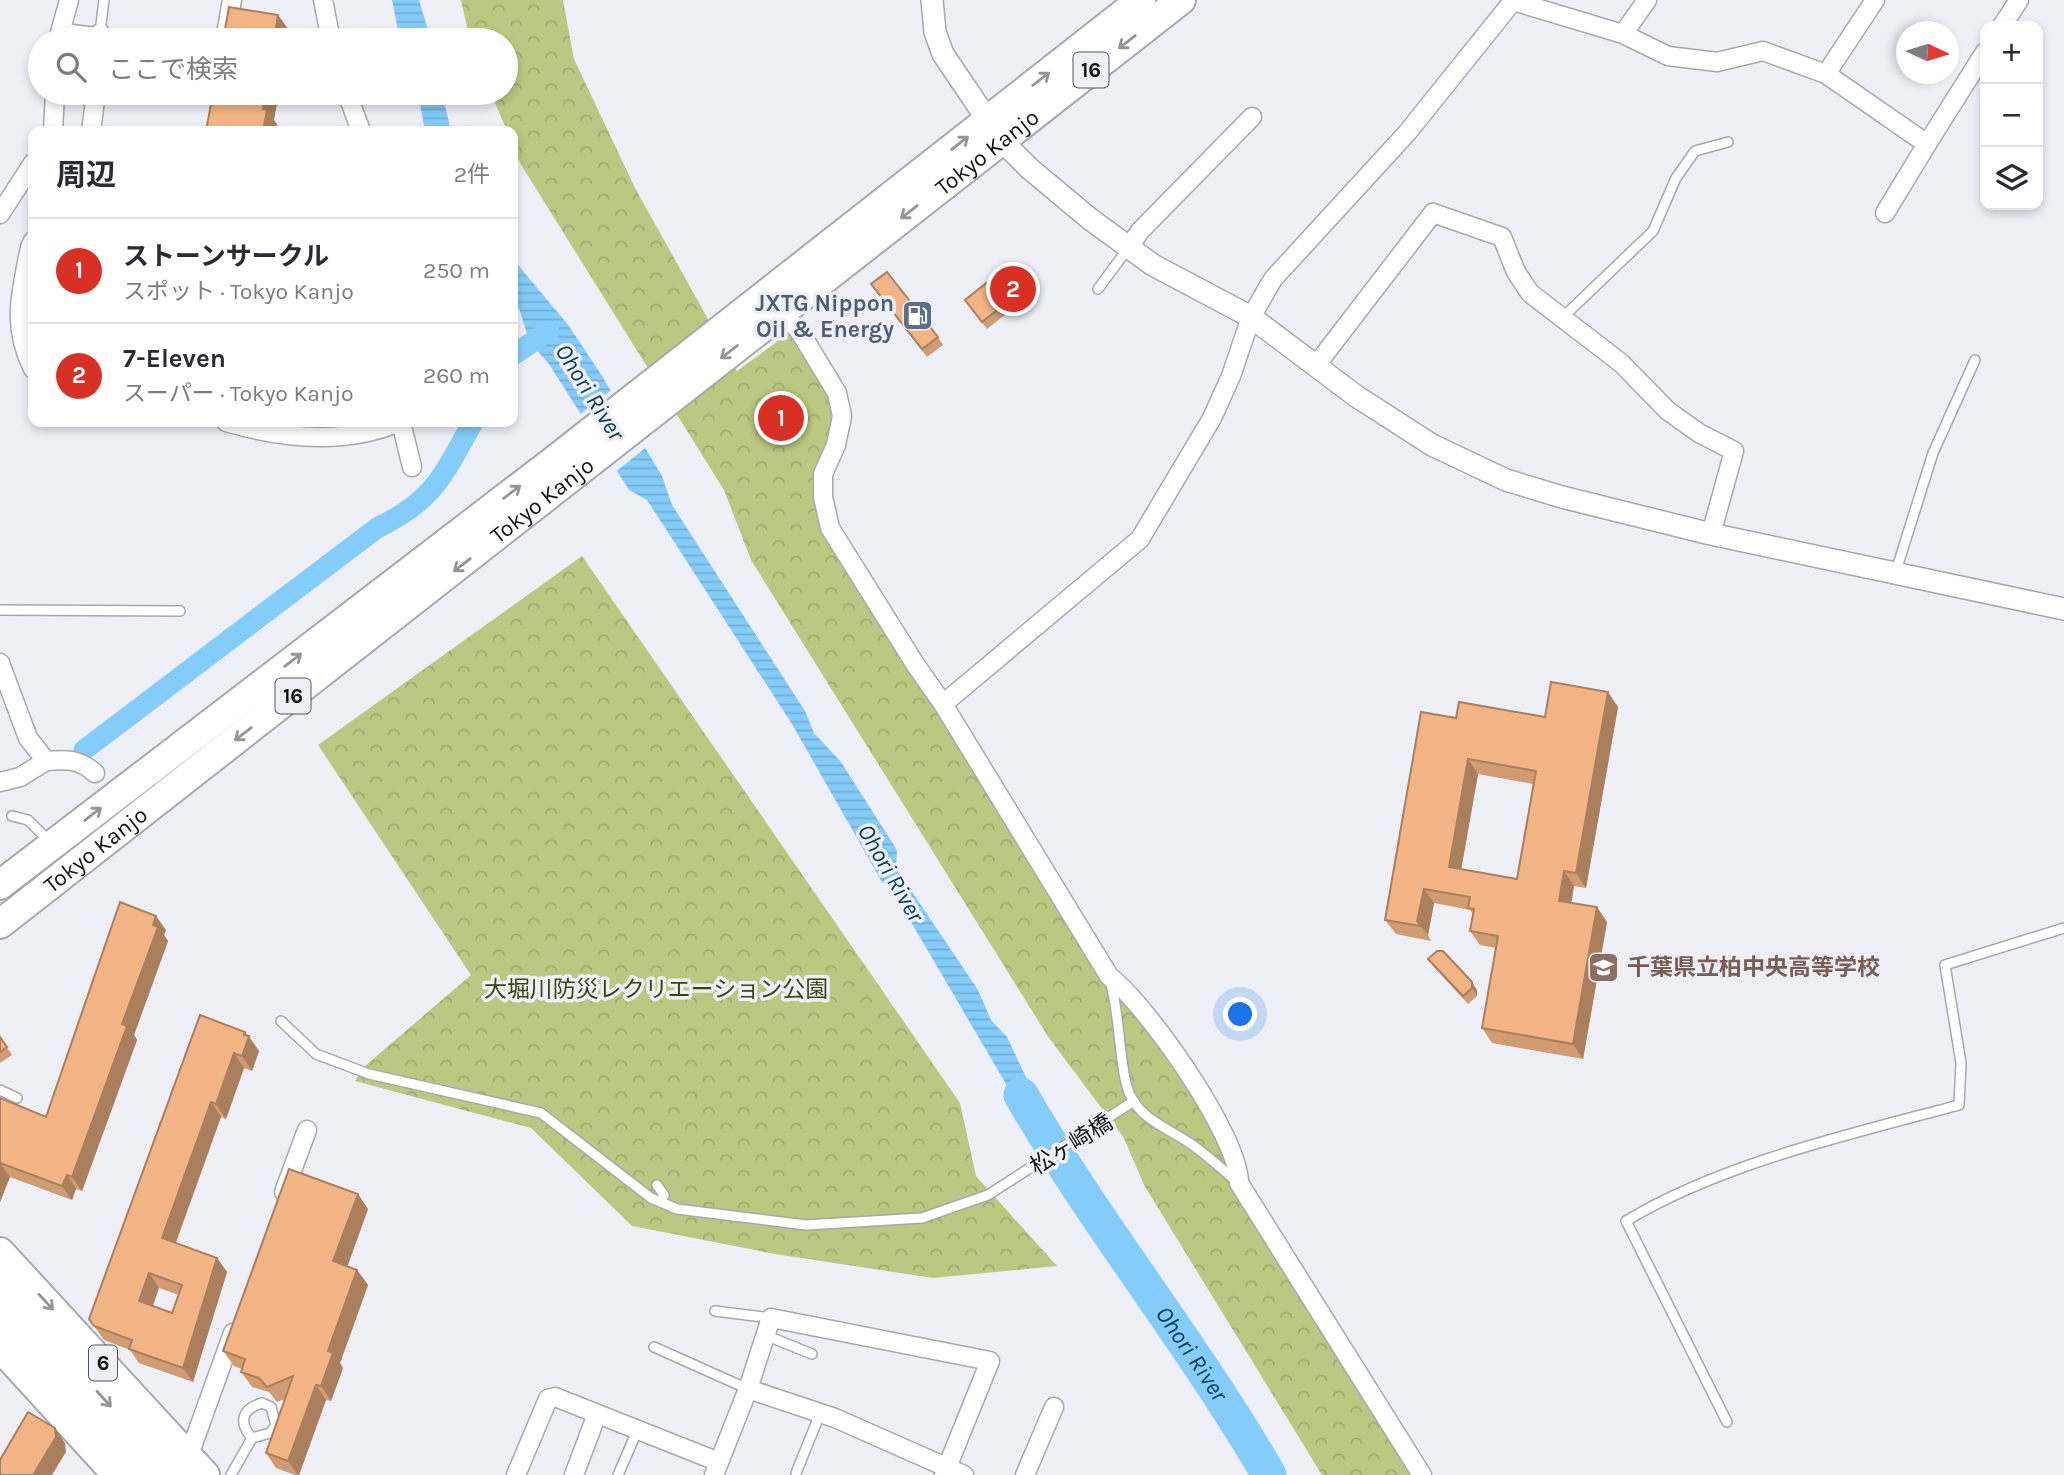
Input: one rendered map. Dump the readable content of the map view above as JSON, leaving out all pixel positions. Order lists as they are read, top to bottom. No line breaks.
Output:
{"streets":{"highway":["16","Tokyo Kanjo","6"],"lane":["松ヶ崎橋"]},"water":["Ohori River"],"parks":["大堀川防災レクリエーション公園"],"places":{"fuel station":["JXTG Nippon Oil & Energy"],"school or university":["千葉県立柏中央高等学校"]},"north":"right","page":{"map_buttons":["+","−"],"search":"ここで検索","heading":["周辺","2件"],"list":[{"mark":"1","name":"ストーンサークル","note":"スポット · Tokyo Kanjo","value":"250 m"},{"mark":"2","name":"7-Eleven","note":"スーパー · Tokyo Kanjo","value":"260 m"}],"pins":["2","1"]}}
